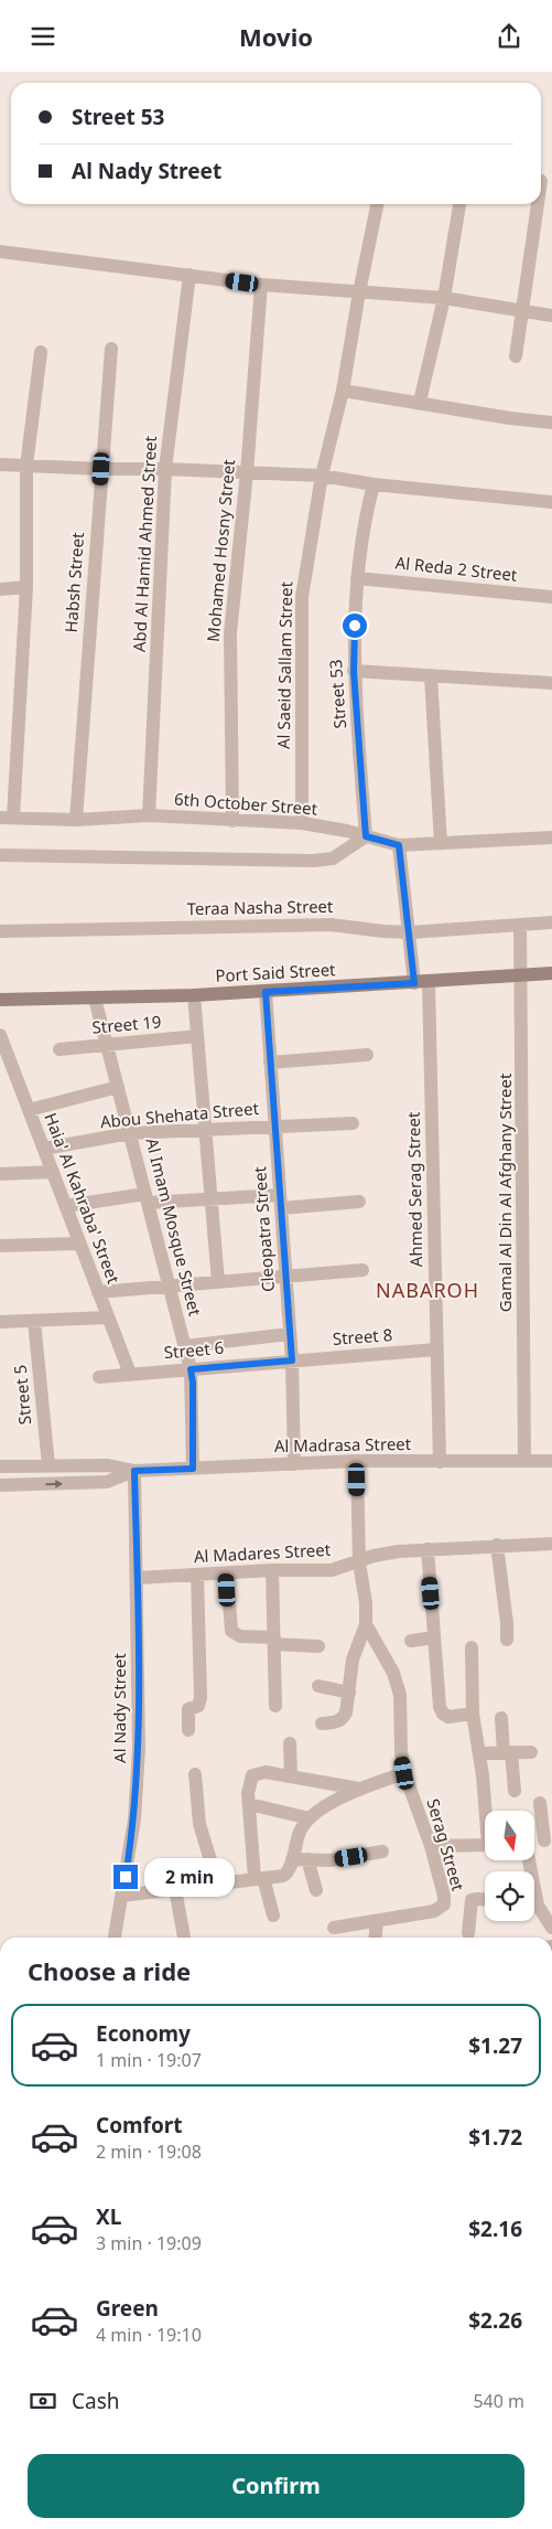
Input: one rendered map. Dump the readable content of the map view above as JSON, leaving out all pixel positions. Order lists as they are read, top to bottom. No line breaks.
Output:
{"streets":{"street":["Abd Al Hamid Ahmed Street","Mohamed Hosny Street","Al Reda 2 Street","Habsh Street","Al Saeid Sallam Street","Street 53","6th October Street","Teraa Nasha Street","Port Said Street","Street 19","Abou Shehata Street","Ahmed Serag Street","Gamal Al Din Al Afghany Street","Haia' Al Kahraba' Street","Al Imam Mosque Street","Cleopatra Street","Street 8","Street 6","Street 5","Al Madrasa Street","Al Madares Street","Al Nady Street","Serag Street"]},"crossings":[["Abd Al Hamid Ahmed Street","6th October Street"],["Mohamed Hosny Street","6th October Street"],["Al Reda 2 Street","Street 53"],["Habsh Street","6th October Street"],["Al Saeid Sallam Street","6th October Street"],["Street 53","6th October Street"],["Teraa Nasha Street","Gamal Al Din Al Afghany Street"],["Port Said Street","Ahmed Serag Street"],["Port Said Street","Gamal Al Din Al Afghany Street"],["Port Said Street","Al Imam Mosque Street"],["Port Said Street","Cleopatra Street"],["Street 19","Al Imam Mosque Street"],["Abou Shehata Street","Haia' Al Kahraba' Street"],["Abou Shehata Street","Al Imam Mosque Street"],["Abou Shehata Street","Cleopatra Street"],["Ahmed Serag Street","Street 8"],["Ahmed Serag Street","Al Madrasa Street"],["Gamal Al Din Al Afghany Street","Al Madrasa Street"],["Haia' Al Kahraba' Street","Street 6"],["Al Imam Mosque Street","Street 6"],["Al Imam Mosque Street","Al Madrasa Street"],["Cleopatra Street","Street 8"],["Cleopatra Street","Street 6"],["Cleopatra Street","Al Madrasa Street"],["Street 8","Street 6"],["Street 5","Al Madrasa Street"],["Al Madrasa Street","Al Nady Street"],["Al Madrasa Street","Serag Street"],["Al Madares Street","Al Nady Street"],["Al Madares Street","Serag Street"]],"districts":["NABAROH"],"north":"bottom","page":{"header":"Movio","banner":["Street 53","Al Nady Street"],"bubble":"2 min","heading":"Choose a ride","list":[{"name":"Economy","note":"1 min · 19:07","value":"$1.27"},{"name":"Comfort","note":"2 min · 19:08","value":"$1.72"},{"name":"XL","note":"3 min · 19:09","value":"$2.16"},{"name":"Green","note":"4 min · 19:10","value":"$2.26"}],"pay":["Cash","540 m"],"buttons":"Confirm"}}
